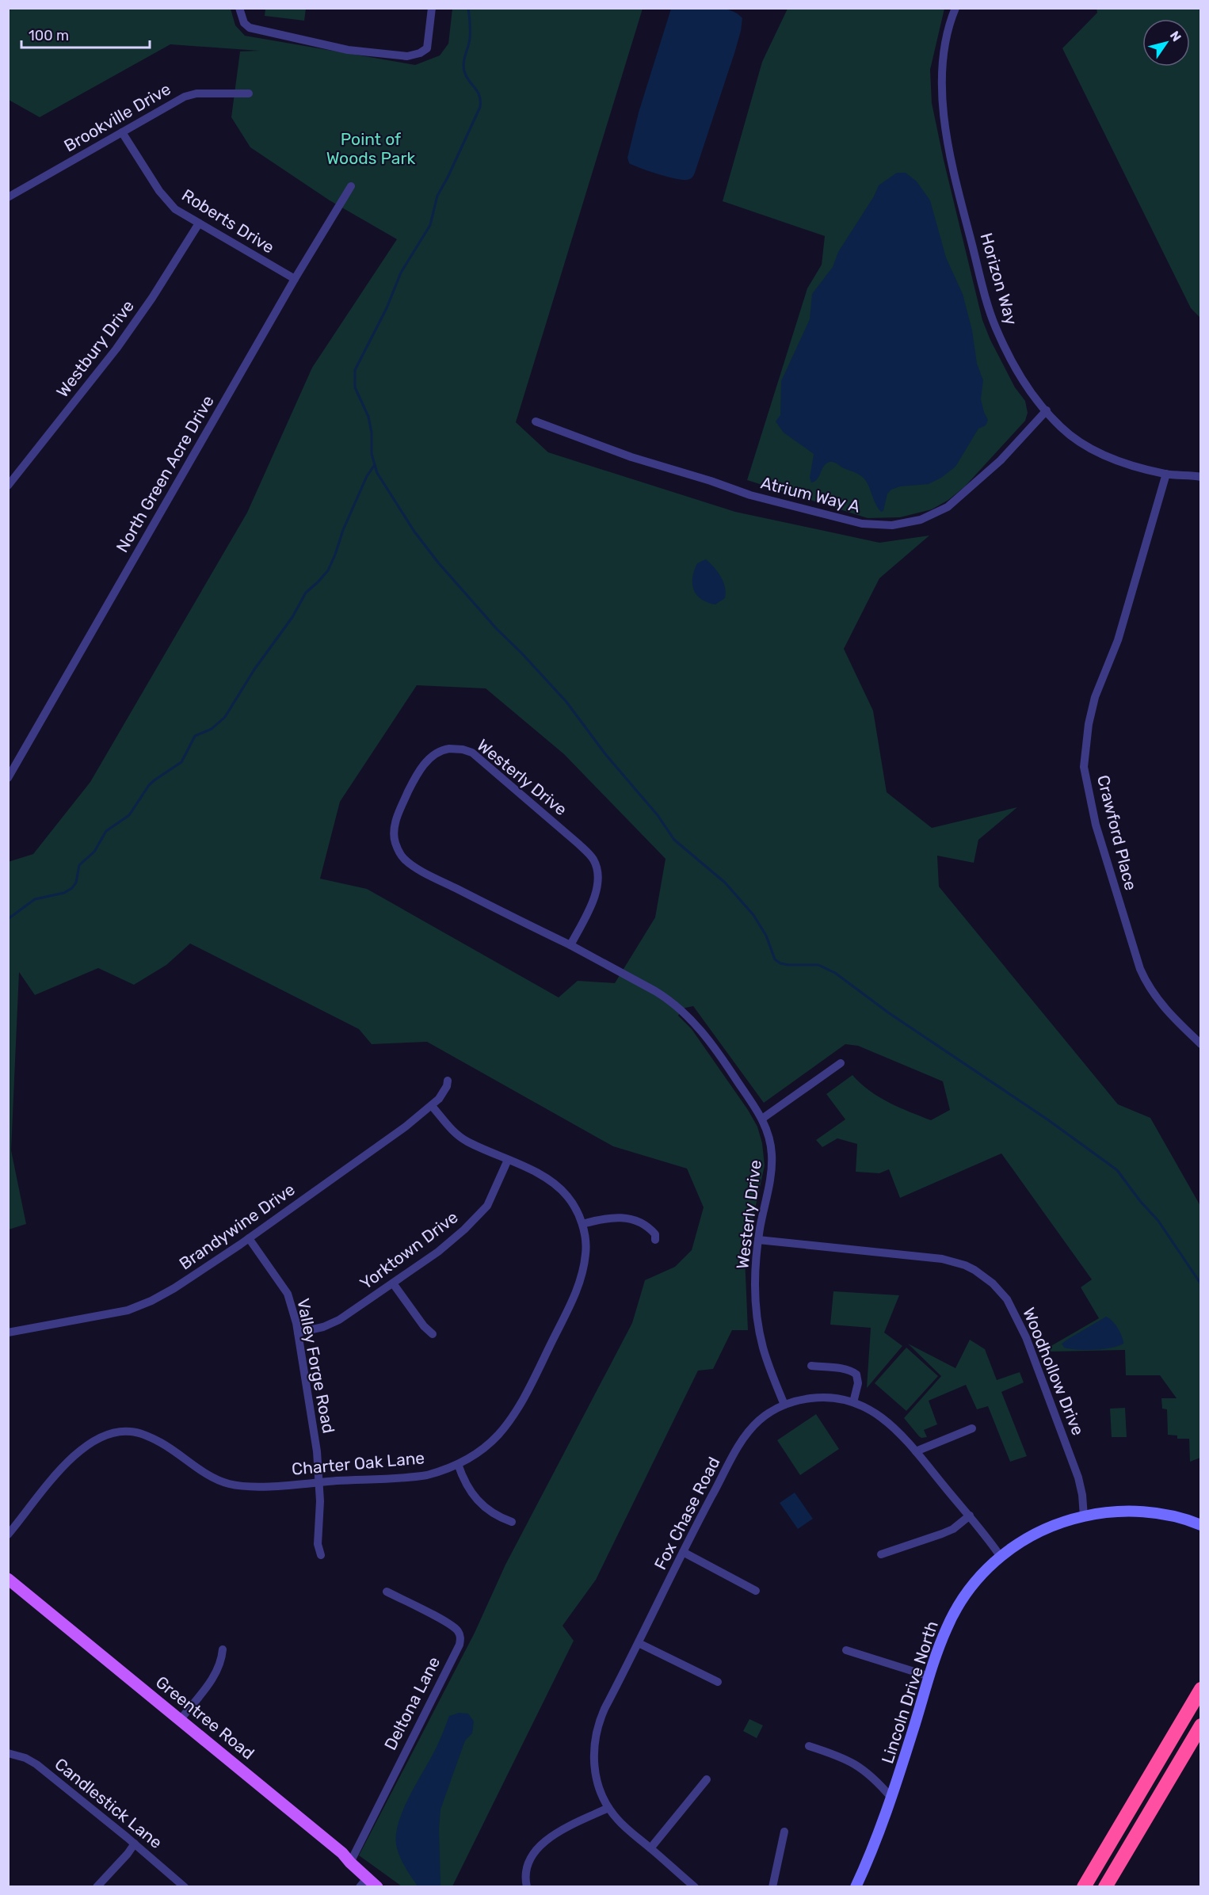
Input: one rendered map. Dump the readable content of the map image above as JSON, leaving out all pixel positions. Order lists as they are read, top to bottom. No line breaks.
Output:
{"streets":{"main road":["Greentree Road"],"street":["Brookville Drive","Roberts Drive","Horizon Way","Westbury Drive","North Green Acre Drive","Atrium Way A","Westerly Drive","Crawford Place","Brandywine Drive","Yorktown Drive","Valley Forge Road","Woodhollow Drive","Charter Oak Lane","Fox Chase Road","Lincoln Drive North","Deltona Lane","Candlestick Lane"]},"crossings":[["Brookville Drive","Roberts Drive"],["Roberts Drive","Westbury Drive"],["Roberts Drive","North Green Acre Drive"],["Horizon Way","Atrium Way A"],["Horizon Way","Crawford Place"],["Westerly Drive","Woodhollow Drive"],["Westerly Drive","Fox Chase Road"],["Brandywine Drive","Valley Forge Road"],["Brandywine Drive","Charter Oak Lane"],["Yorktown Drive","Valley Forge Road"],["Yorktown Drive","Charter Oak Lane"],["Valley Forge Road","Charter Oak Lane"],["Woodhollow Drive","Lincoln Drive North"],["Fox Chase Road","Lincoln Drive North"],["Deltona Lane","Greentree Road"]],"parks":["Point of Woods Park"],"scale_bar":"100 m","north":"top right"}
